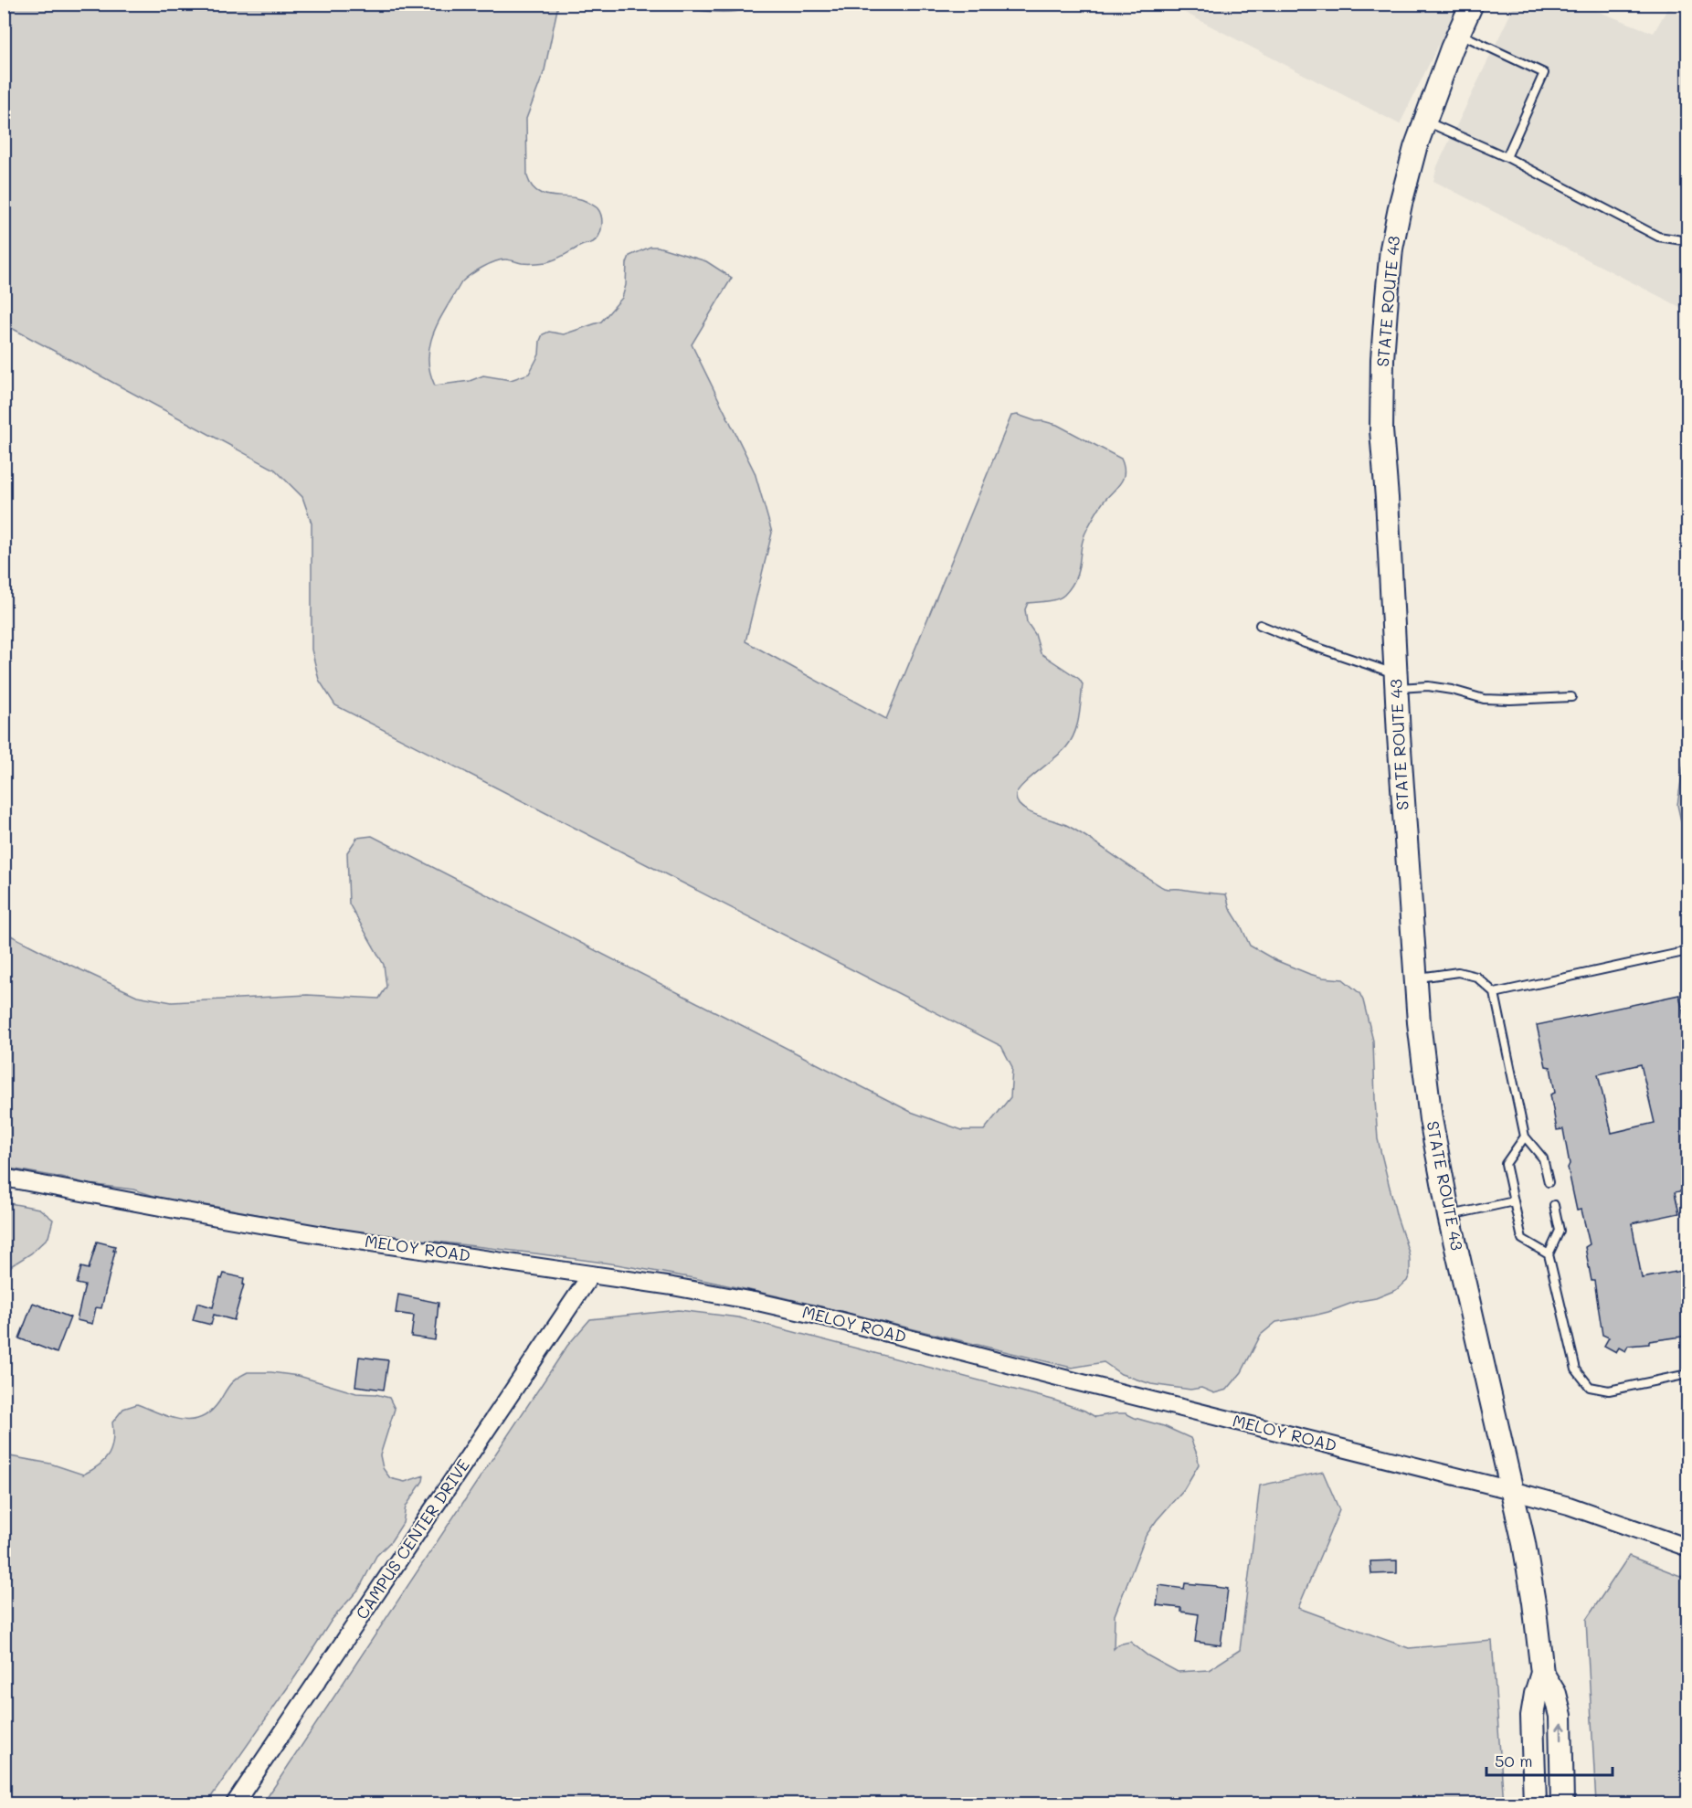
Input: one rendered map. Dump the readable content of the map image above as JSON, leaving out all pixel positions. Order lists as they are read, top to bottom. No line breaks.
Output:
{"streets":{"main road":["STATE ROUTE 43"],"street":["MELOY ROAD","CAMPUS CENTER DRIVE"]},"crossings":[["STATE ROUTE 43","MELOY ROAD"],["MELOY ROAD","CAMPUS CENTER DRIVE"]],"scale_bar":"50 m"}
